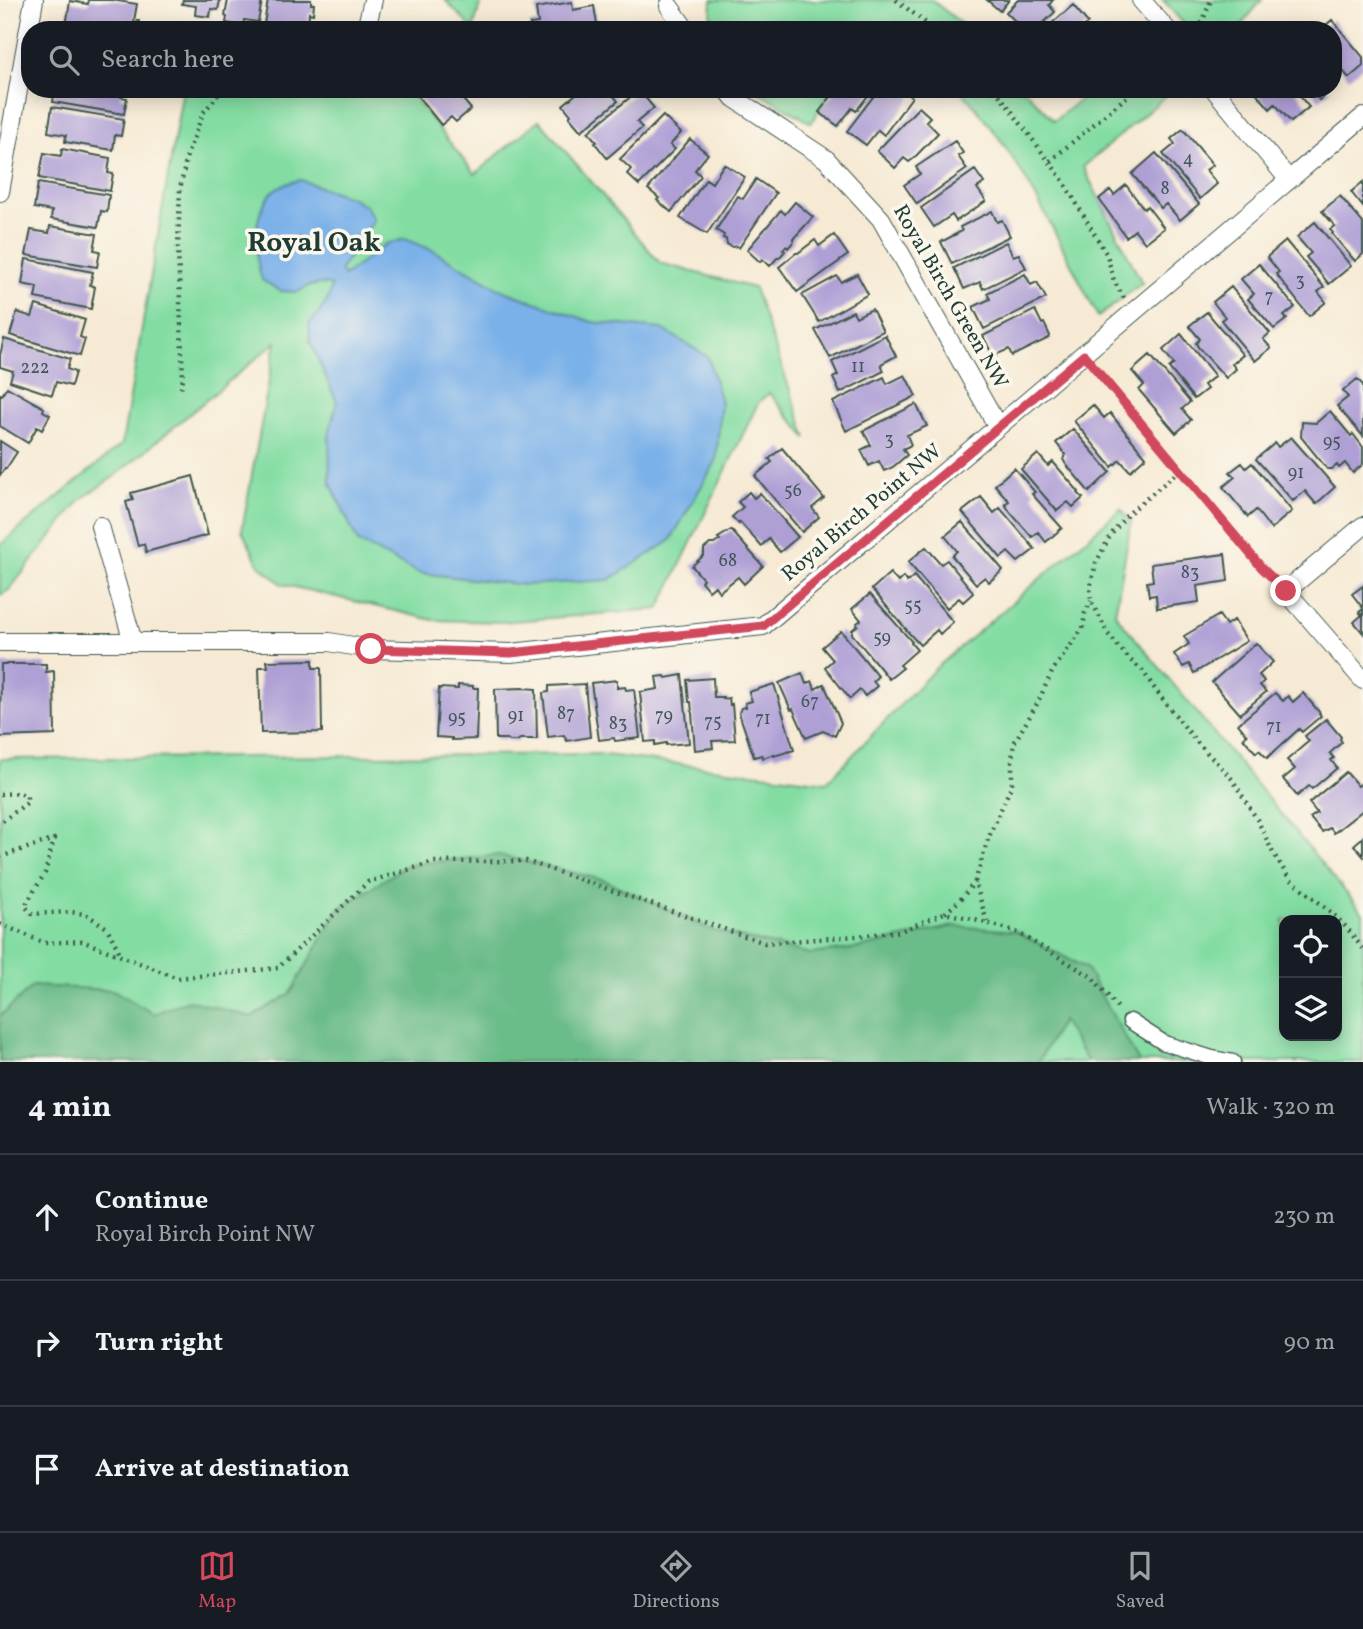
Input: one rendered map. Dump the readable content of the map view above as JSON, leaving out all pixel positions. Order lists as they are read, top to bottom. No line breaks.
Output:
{"streets":{"street":["Royal Birch Green NW","Royal Birch Point NW"]},"crossings":[["Royal Birch Green NW","Royal Birch Point NW"]],"districts":["Royal Oak"],"house_numbers":["4","8","3","7","11","222","3","95","91","56","68","83","55","59","67","87","91","79","95","71","75","83","71"],"page":{"search":"Search here","heading":["4 min","Walk · 320 m"],"list":[["Continue","Royal Birch Point NW","230 m"],["Turn right","90 m"],"Arrive at destination"],"nav":["Map","Directions","Saved"]}}
